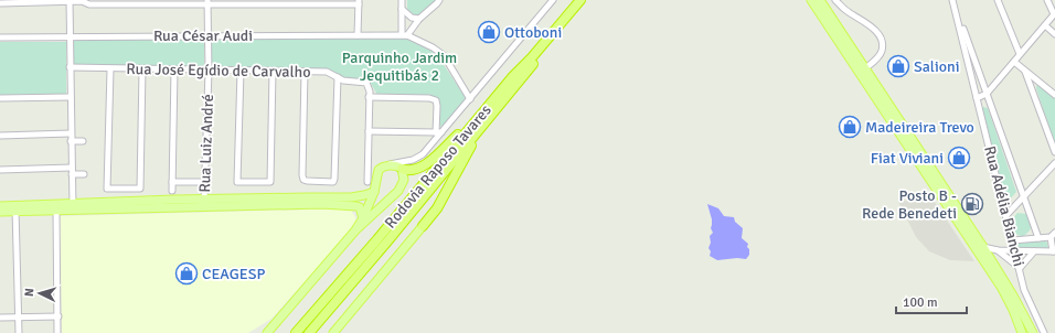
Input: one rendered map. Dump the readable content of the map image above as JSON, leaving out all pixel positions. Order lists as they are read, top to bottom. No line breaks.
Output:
{"streets":{"highway":["Rodovia Raposo Tavares"],"street":["Rua César Audi","Rua José Egídio de Carvalho","Rua Luiz André","Rua Adélia Bianchi"]},"crossings":[["Rua César Audi","Rua Luiz André"],["Rua José Egídio de Carvalho","Rua Luiz André"]],"parks":["Parquinho Jardim Jequitibás 2"],"places":{"shop":["Ottoboni","Salioni","Madeireira Trevo","Fiat Viviani","CEAGESP"],"fuel station":["Posto B - Rede Benedeti"]},"scale_bar":"100 m","north":"left"}
